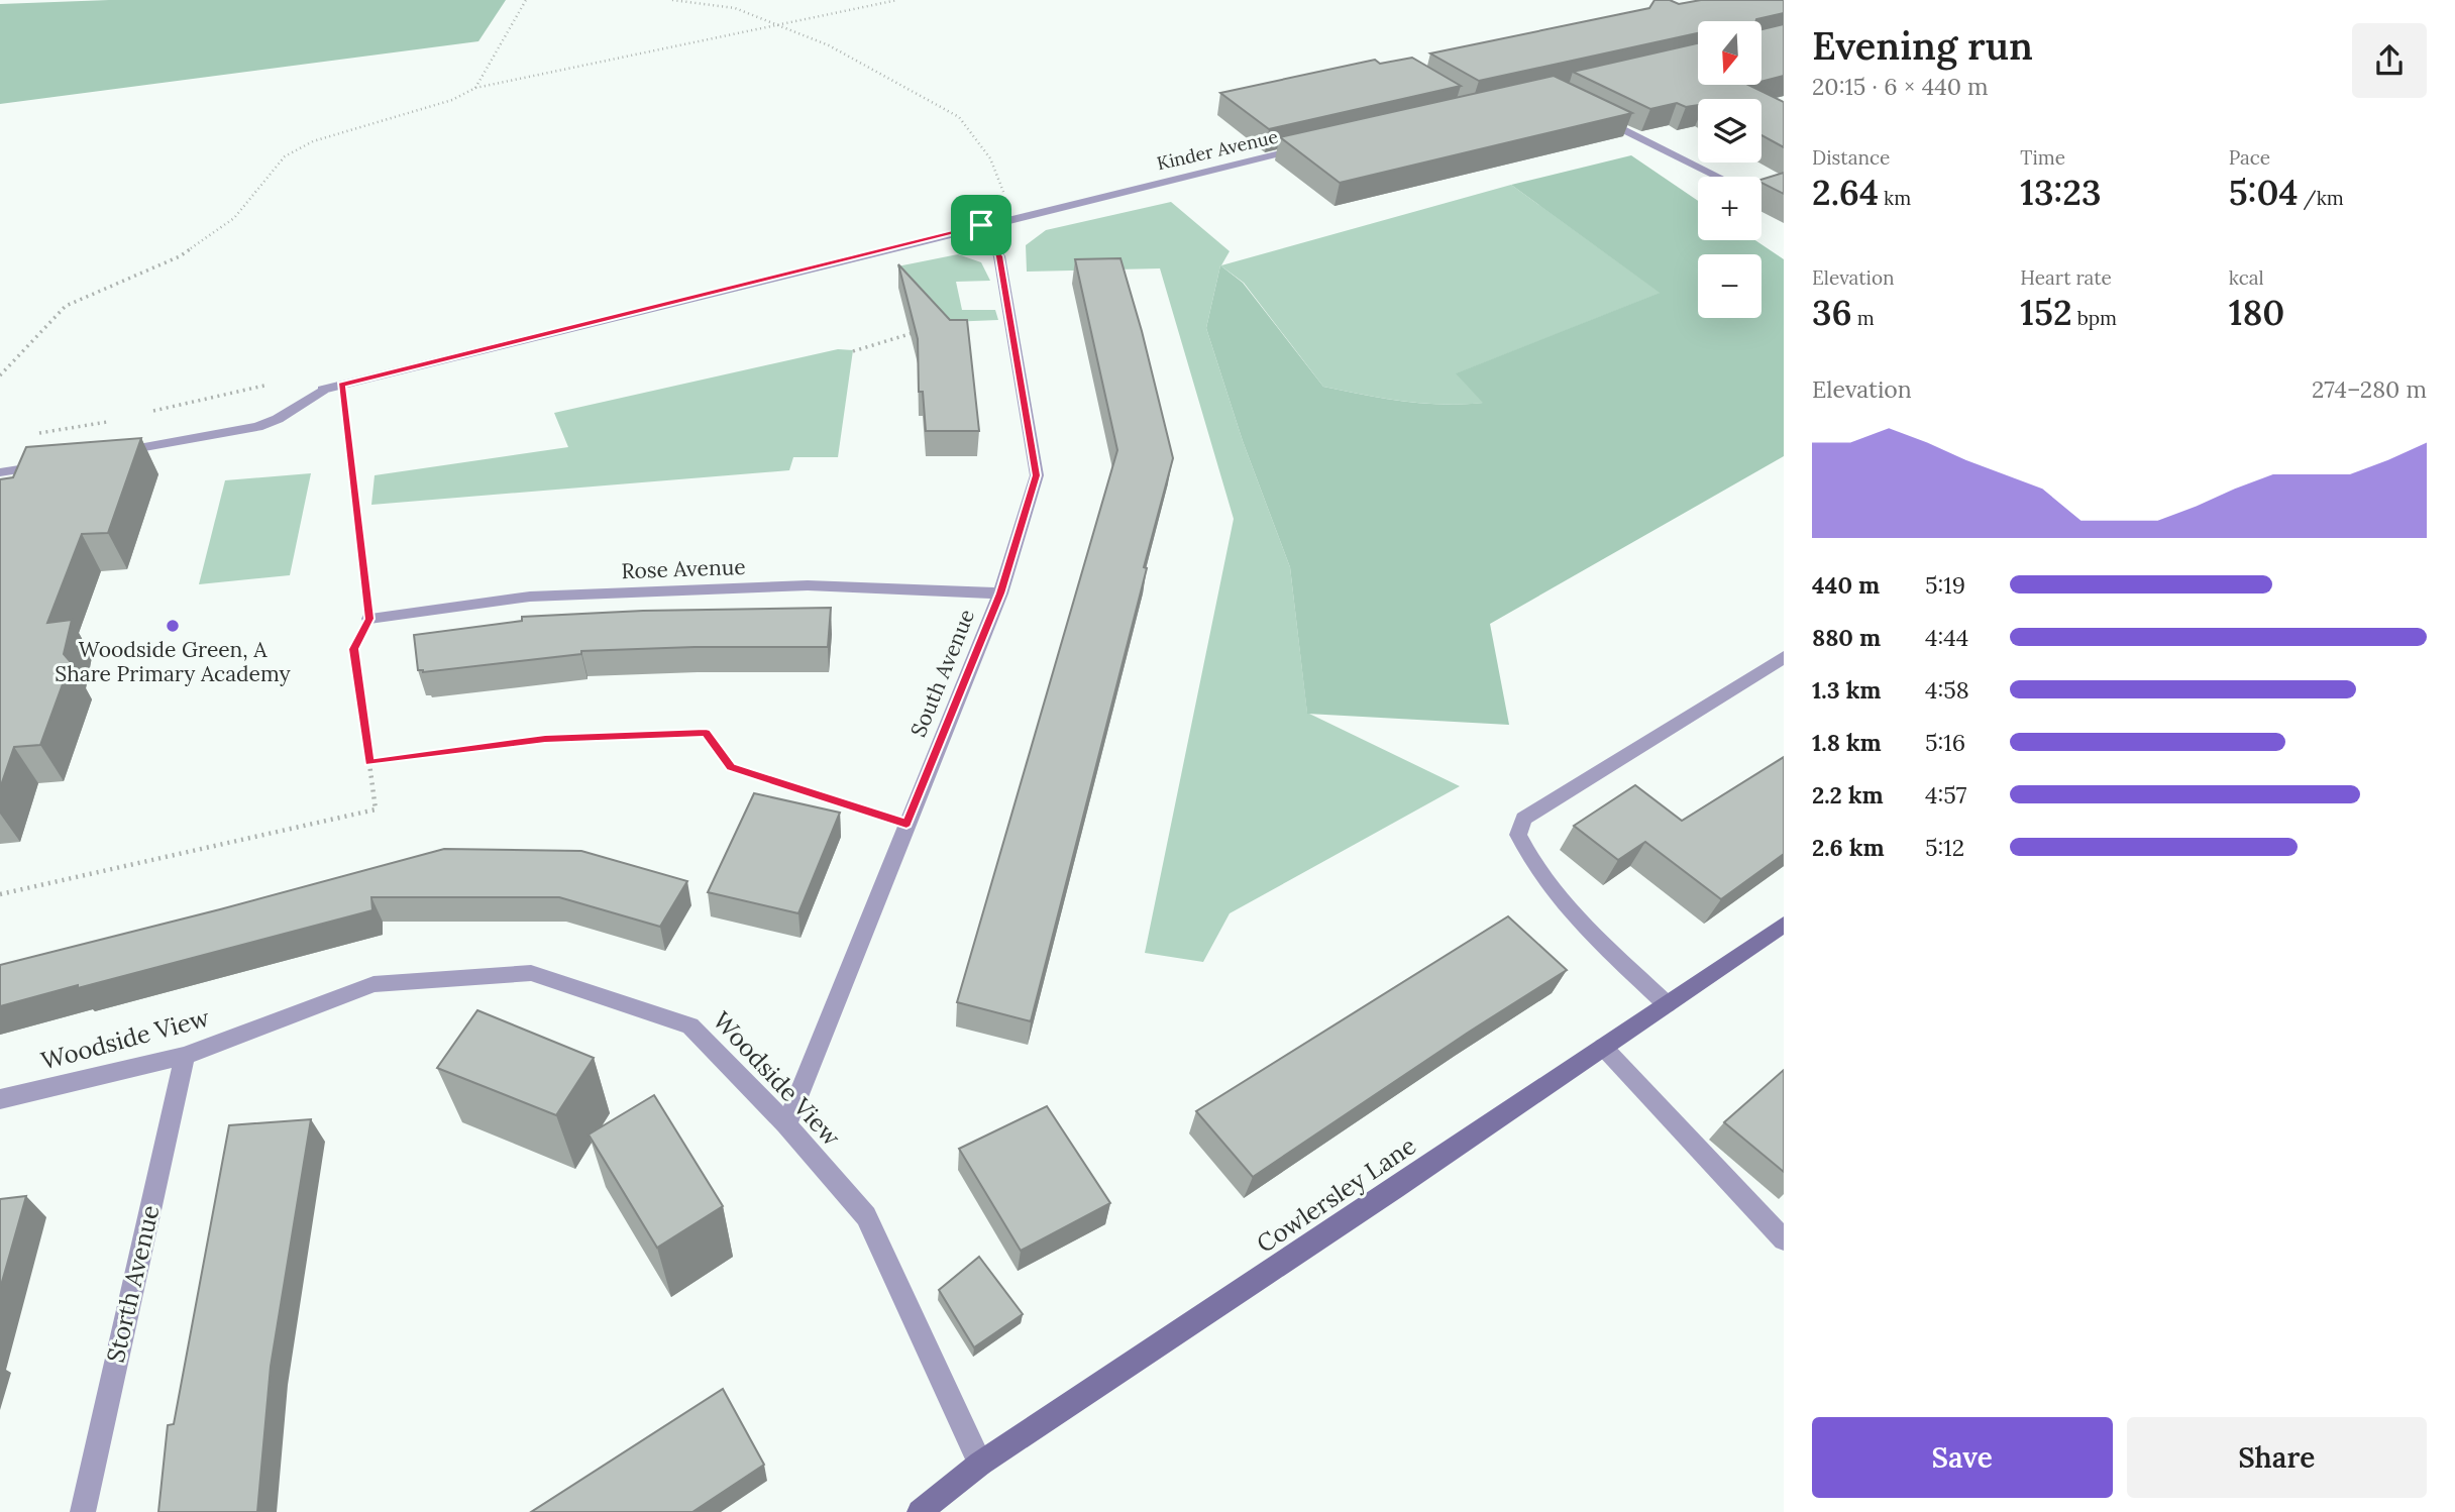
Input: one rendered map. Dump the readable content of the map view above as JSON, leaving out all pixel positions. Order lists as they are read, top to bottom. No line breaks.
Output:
{"streets":{"street":["Kinder Avenue","Rose Avenue","South Avenue","Woodside View","Cowlersley Lane","Storth Avenue"]},"crossings":[["Kinder Avenue","South Avenue"],["Rose Avenue","South Avenue"],["South Avenue","Woodside View"],["Woodside View","Cowlersley Lane"],["Woodside View","Storth Avenue"]],"places":["Woodside Green, A Share Primary Academy"],"north":"bottom","page":{"heading":["Evening run","20:15 · 6 × 440 m"],"map_buttons":["+","−"],"stats":[["Distance","2.64 km"],["Time","13:23"],["Pace","5:04 /km"],["Elevation","36 m"],["Heart rate","152 bpm"],["kcal","180"]],"chart":["Elevation","274–280 m"],"list":[{"name":"440 m","note":"5:19"},{"name":"880 m","note":"4:44"},{"name":"1.3 km","note":"4:58"},{"name":"1.8 km","note":"5:16"},{"name":"2.2 km","note":"4:57"},{"name":"2.6 km","note":"5:12"}],"buttons":["Save","Share"]}}
